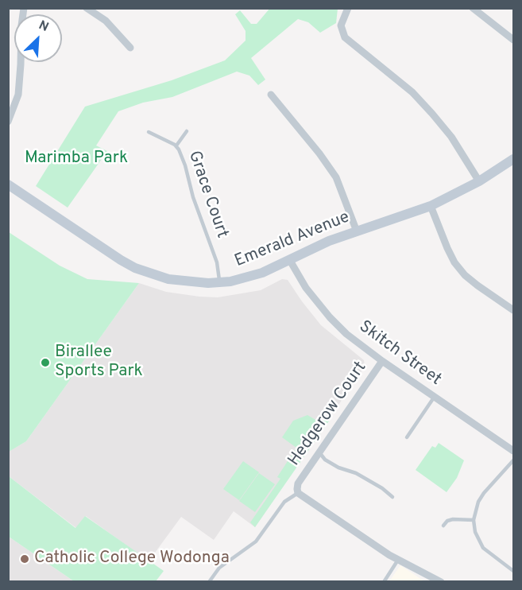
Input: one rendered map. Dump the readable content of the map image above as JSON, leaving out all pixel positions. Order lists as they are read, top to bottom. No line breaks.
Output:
{"streets":{"street":["Emerald Avenue","Skitch Street","Hedgerow Court"],"lane":["Grace Court"]},"crossings":[["Grace Court","Emerald Avenue"],["Emerald Avenue","Skitch Street"],["Skitch Street","Hedgerow Court"]],"parks":["Marimba Park"],"places":["Birallee Sports Park","Catholic College Wodonga"],"north":"top right"}
